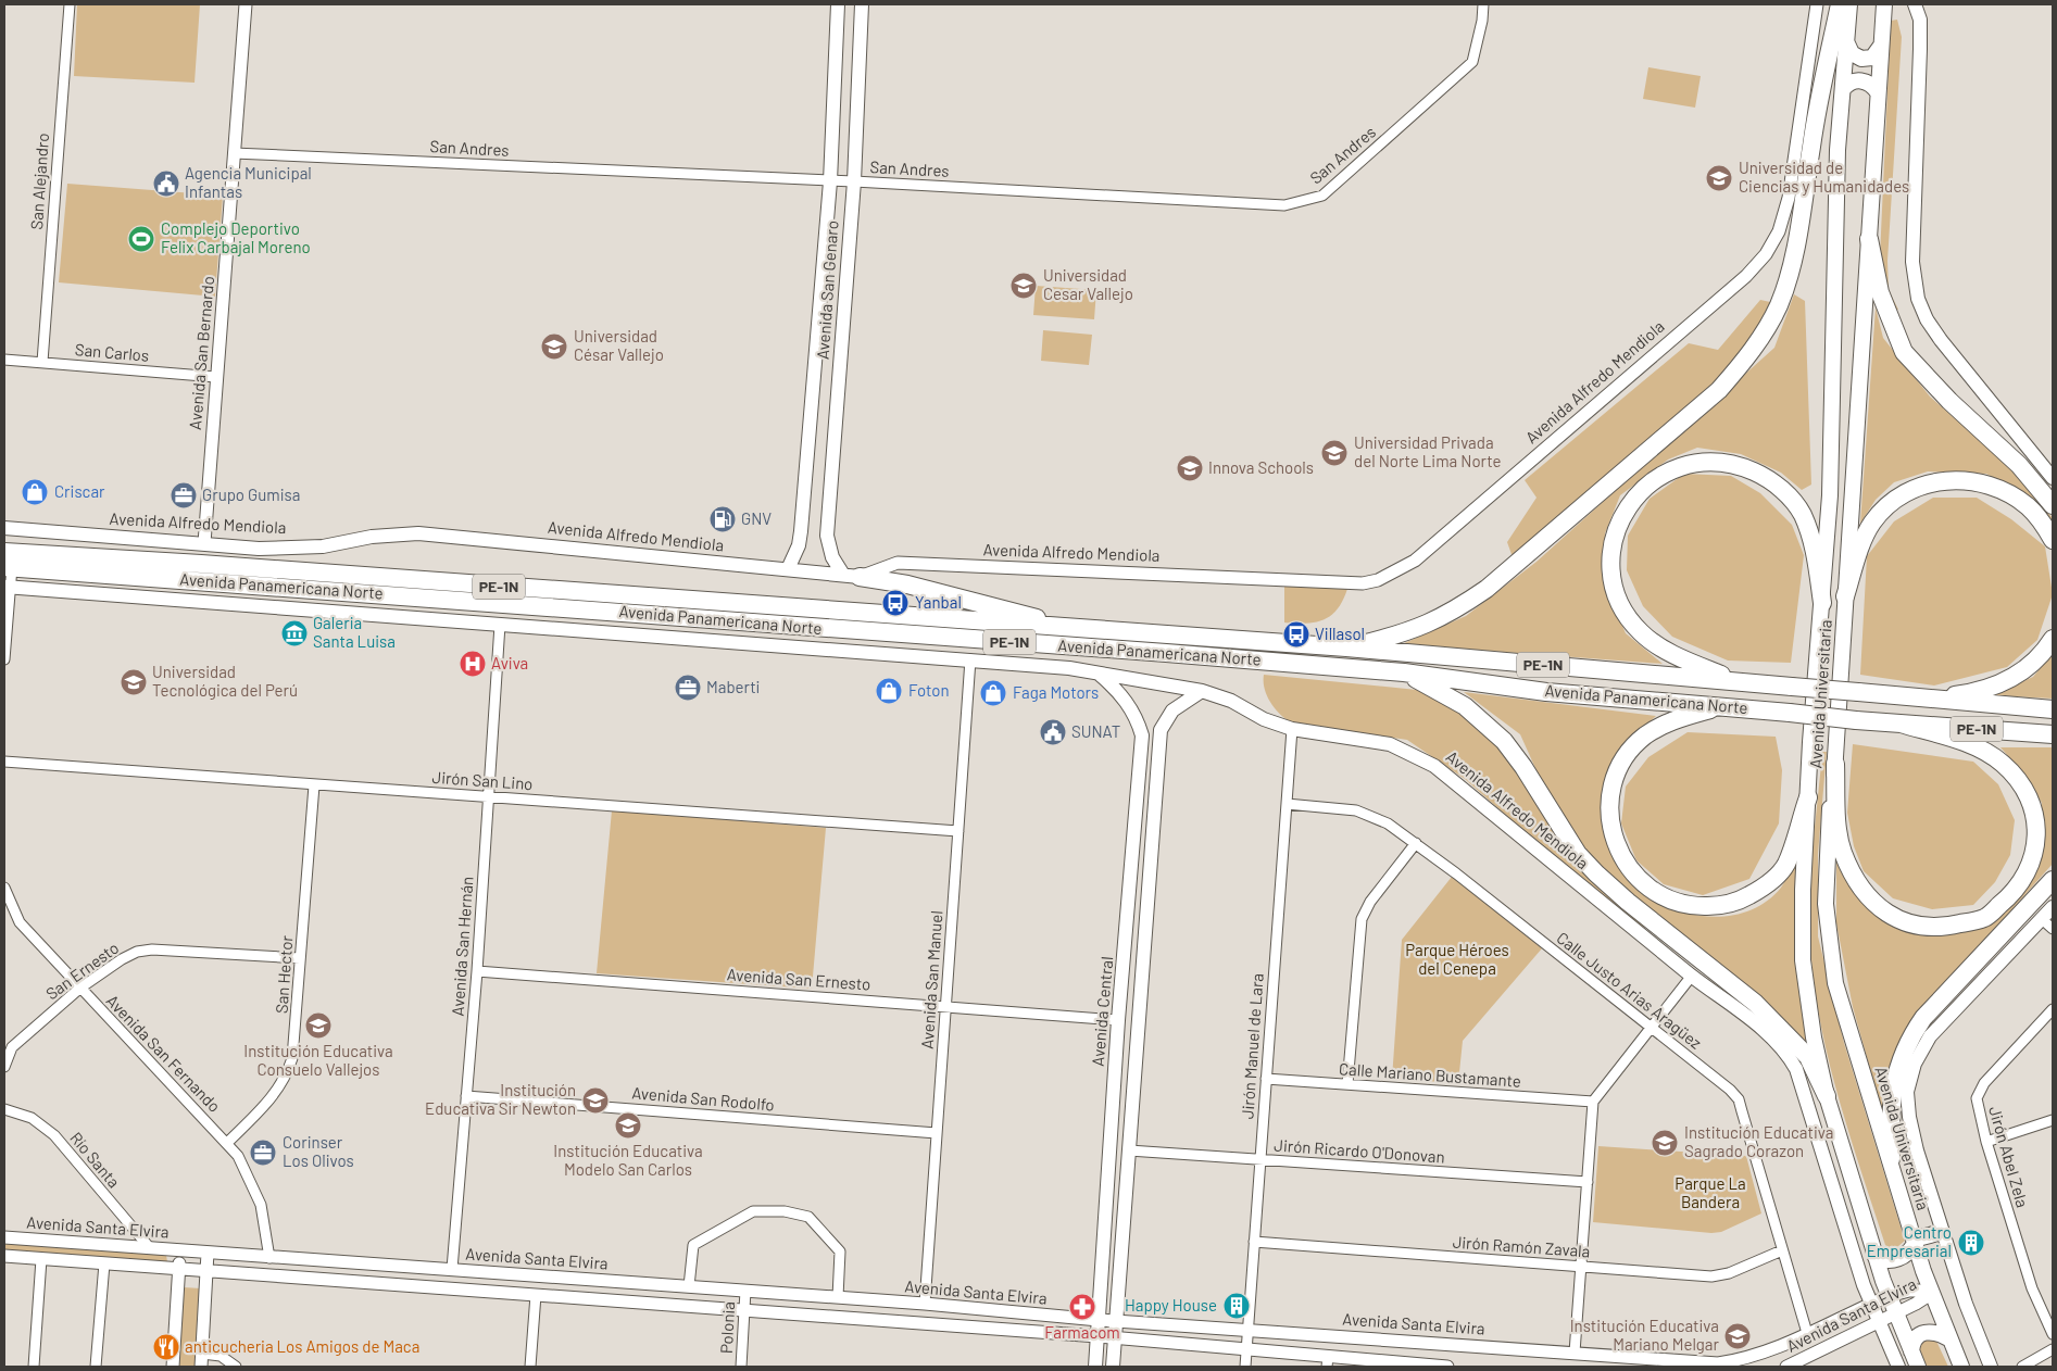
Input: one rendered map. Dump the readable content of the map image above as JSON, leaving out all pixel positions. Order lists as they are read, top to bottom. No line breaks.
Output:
{"streets":{"highway":["Avenida Panamericana Norte","PE-1N"],"main road":["Avenida San Genaro","Avenida Alfredo Mendiola","Avenida Universitaria","Avenida Central"],"street":["San Andres","San Alejandro","San Carlos","Avenida San Bernardo","Jirón San Lino","Avenida San Hernán","San Ernesto","San Hector","Avenida San Ernesto","Avenida San Manuel","Calle Justo Arias Aragüez","Jirón Manuel de Lara","Avenida San Fernando","Calle Mariano Bustamante","Avenida San Rodolfo","Jirón Ricardo O'Donovan","Jirón Abel Zela","Río Santa","Avenida Santa Elvira","Jirón Ramón Zavala","Polonia"]},"crossings":[["San Andres","Avenida San Genaro"],["San Andres","Avenida San Bernardo"],["San Alejandro","San Carlos"],["Avenida San Genaro","Avenida Alfredo Mendiola"],["San Carlos","Avenida San Bernardo"],["Avenida San Bernardo","Avenida Alfredo Mendiola"],["Avenida Alfredo Mendiola","Avenida San Hernán"],["Avenida Alfredo Mendiola","Avenida San Manuel"],["Avenida Alfredo Mendiola","Avenida Central"],["Avenida Alfredo Mendiola","Jirón Manuel de Lara"],["Avenida Alfredo Mendiola","Avenida Santa Elvira"],["Avenida Universitaria","Avenida Santa Elvira"],["Jirón San Lino","Avenida San Hernán"],["Jirón San Lino","San Hector"],["Jirón San Lino","Avenida San Manuel"],["Avenida San Hernán","Avenida San Ernesto"],["Avenida San Hernán","Avenida San Rodolfo"],["Avenida San Hernán","Avenida Santa Elvira"],["San Ernesto","San Hector"],["San Ernesto","Avenida San Fernando"],["San Hector","Avenida San Fernando"],["Avenida San Ernesto","Avenida San Manuel"],["Avenida San Ernesto","Avenida Central"],["Avenida San Manuel","Avenida San Rodolfo"],["Avenida San Manuel","Avenida Santa Elvira"],["Calle Justo Arias Aragüez","Jirón Manuel de Lara"],["Calle Justo Arias Aragüez","Avenida Santa Elvira"],["Calle Justo Arias Aragüez","Jirón Ramón Zavala"],["Avenida Central","Avenida Santa Elvira"],["Jirón Manuel de Lara","Calle Mariano Bustamante"],["Jirón Manuel de Lara","Jirón Ricardo O'Donovan"],["Jirón Manuel de Lara","Avenida Santa Elvira"],["Jirón Manuel de Lara","Jirón Ramón Zavala"],["Avenida San Fernando","Avenida Santa Elvira"],["Río Santa","Avenida Santa Elvira"],["Avenida Santa Elvira","Polonia"]],"parks":["Parque Héroes del Cenepa","Parque La Bandera"],"places":{"school or university":["Universidad de Ciencias y Humanidades","Universidad Cesar Vallejo","Universidad César Vallejo","Universidad Privada del Norte Lima Norte","Innova Schools","Universidad Tecnológica del Perú","Institución Educativa Consuelo Vallejos","Institución Educativa Sir Newton","Institución Educativa Modelo San Carlos","Institución Educativa Sagrado Corazon","Institución Educativa Mariano Melgar"],"public building":["Agencia Municipal Infantas","SUNAT"],"sports":["Complejo Deportivo Felix Carbajal Moreno"],"shop":["Criscar","Foton","Faga Motors"],"office":["Grupo Gumisa","Maberti","Corinser Los Olivos"],"fuel station":["GNV"],"bus stop":["Yanbal","Villasol"],"museum":["Galeria Santa Luisa"],"hospital":["Aviva"],"building":["Centro Empresarial","Happy House"],"pharmacy":["Farmacom"],"restaurant":["anticucheria Los Amigos de Maca"]}}
